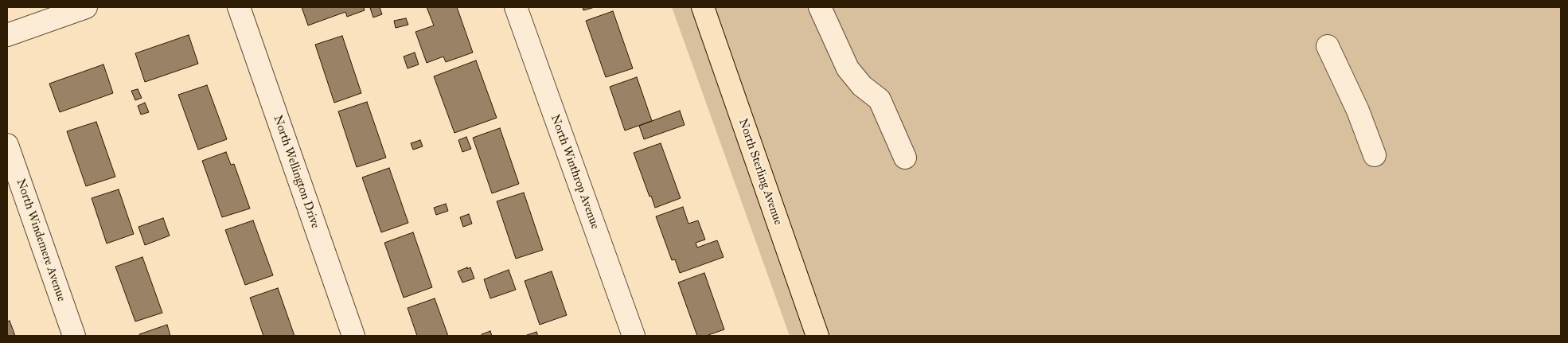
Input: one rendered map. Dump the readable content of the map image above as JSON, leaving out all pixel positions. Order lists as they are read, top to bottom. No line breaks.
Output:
{"streets":{"main road":["North Sterling Avenue"],"street":["North Wellington Drive","North Winthrop Avenue","North Windemere Avenue"]}}
